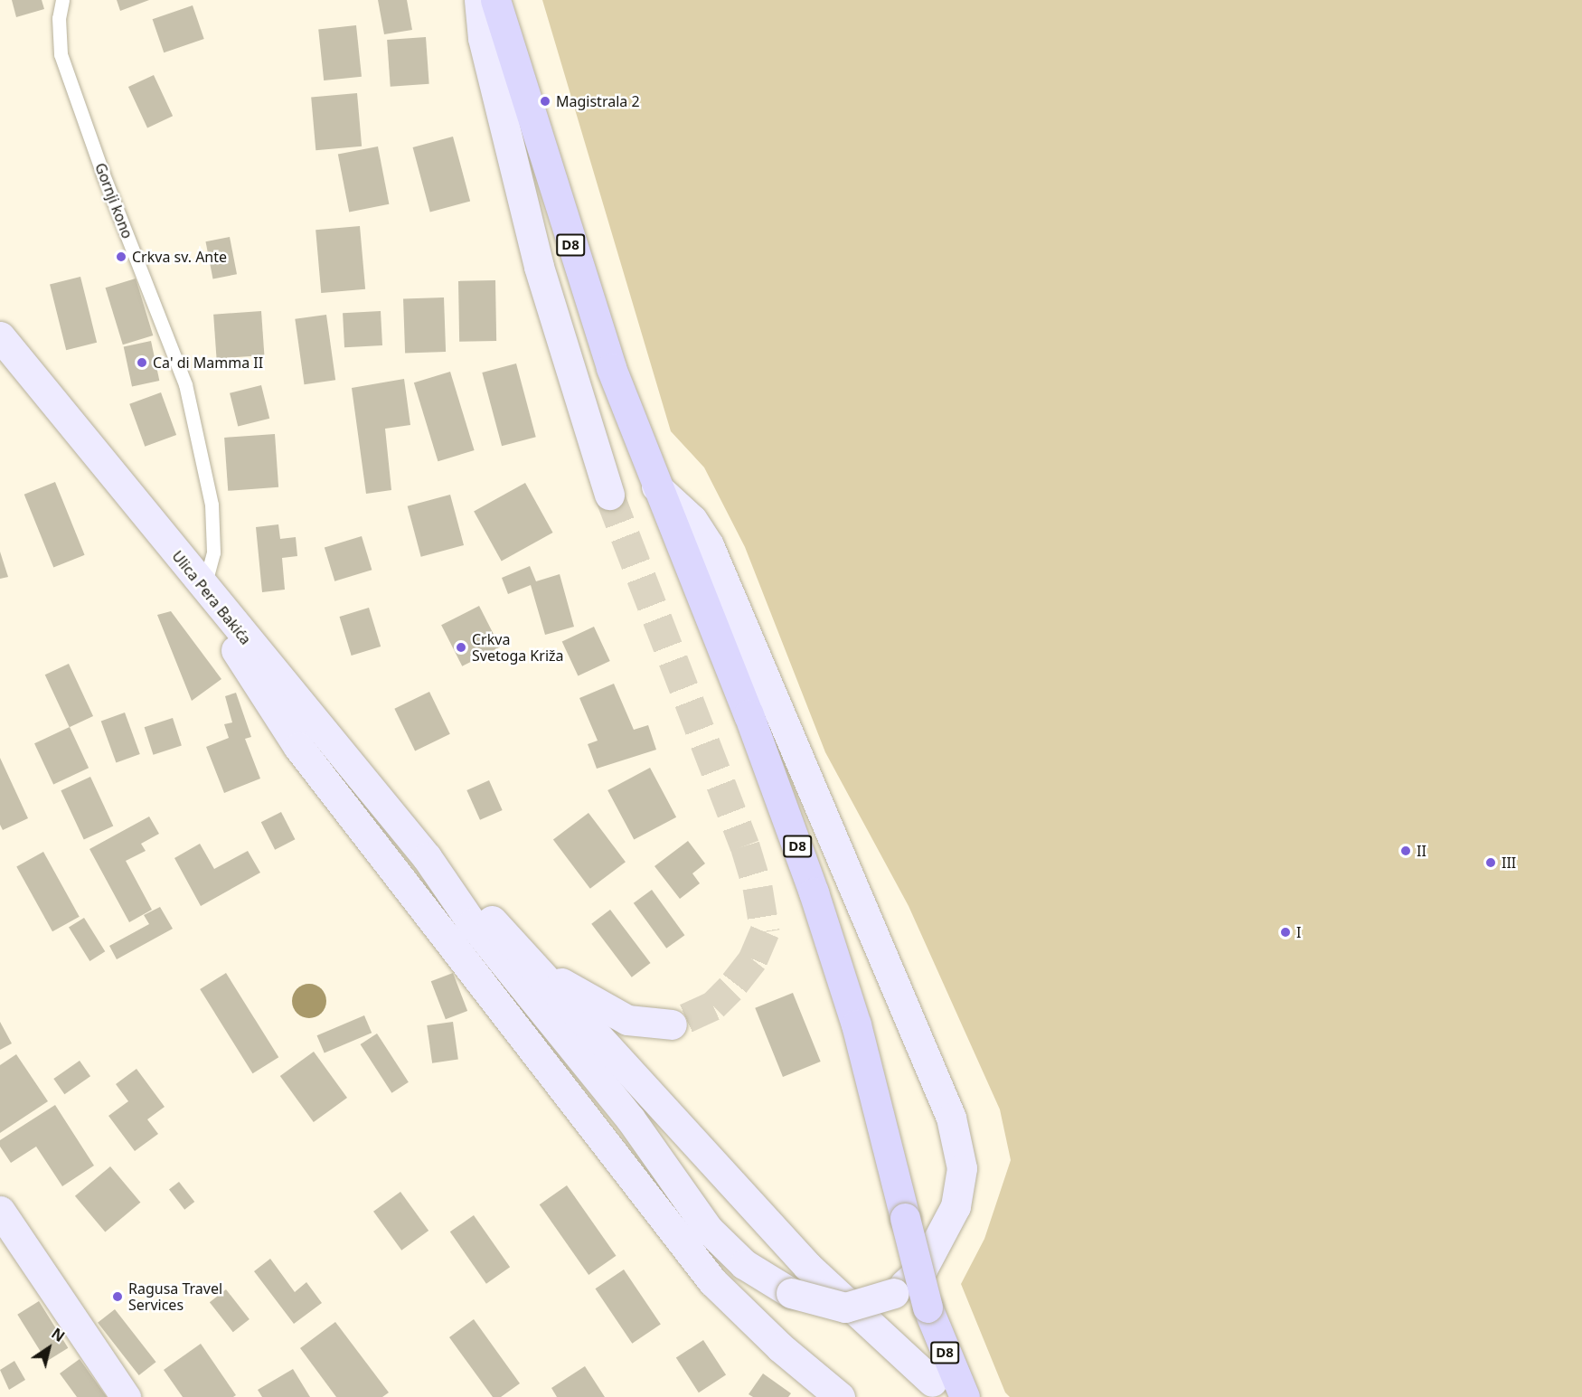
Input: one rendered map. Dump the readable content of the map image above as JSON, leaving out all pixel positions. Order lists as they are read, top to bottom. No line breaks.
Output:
{"streets":{"main road":["D8","Ulica Pera Bakića"],"lane":["Gornji kono"]},"crossings":[["Gornji kono","Ulica Pera Bakića"]],"places":["Magistrala 2","Crkva sv. Ante","Ca' di Mamma II","Crkva Svetoga Križa","II","III","I","Ragusa Travel Services"],"north":"top right"}
